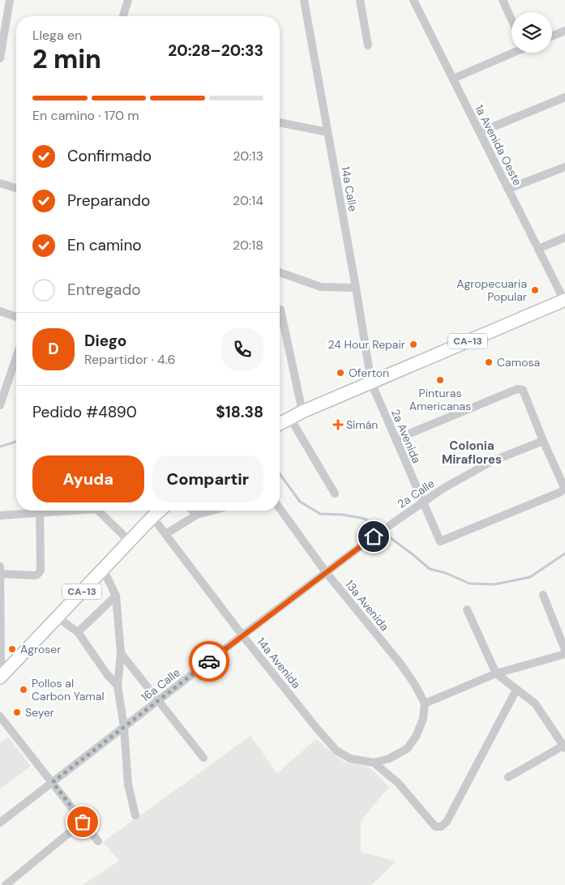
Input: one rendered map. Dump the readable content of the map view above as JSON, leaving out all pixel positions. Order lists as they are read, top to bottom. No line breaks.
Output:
{"streets":{"main road":["CA-13"],"street":["1a Avenida Oeste","14a Calle","2a Avenida","2a Calle","13a Avenida","14a Avenida","16a Calle"]},"crossings":[["1a Avenida Oeste","CA-13"],["14a Calle","CA-13"],["14a Calle","2a Avenida"],["CA-13","2a Avenida"],["CA-13","14a Avenida"],["2a Avenida","2a Calle"],["13a Avenida","16a Calle"],["14a Avenida","16a Calle"]],"districts":["Colonia Miraflores"],"places":{"other":["Agropecuaria Popular","24 Hour Repair","Camosa","Oferton","Pinturas Americanas","Agroser","Pollos al Carbon Yamal","Seyer"],"health":["Símán"]},"page":{"heading":["2 min","Llega en","20:28–20:33"],"panel":["Diego","Repartidor · 4.6","Pedido #4890","$18.38"],"bar":"En camino · 170 m","list":[["Confirmado","20:13"],["Preparando","20:14"],["En camino","20:18"],"Entregado"],"round":"D","buttons":["Ayuda","Compartir"]}}
